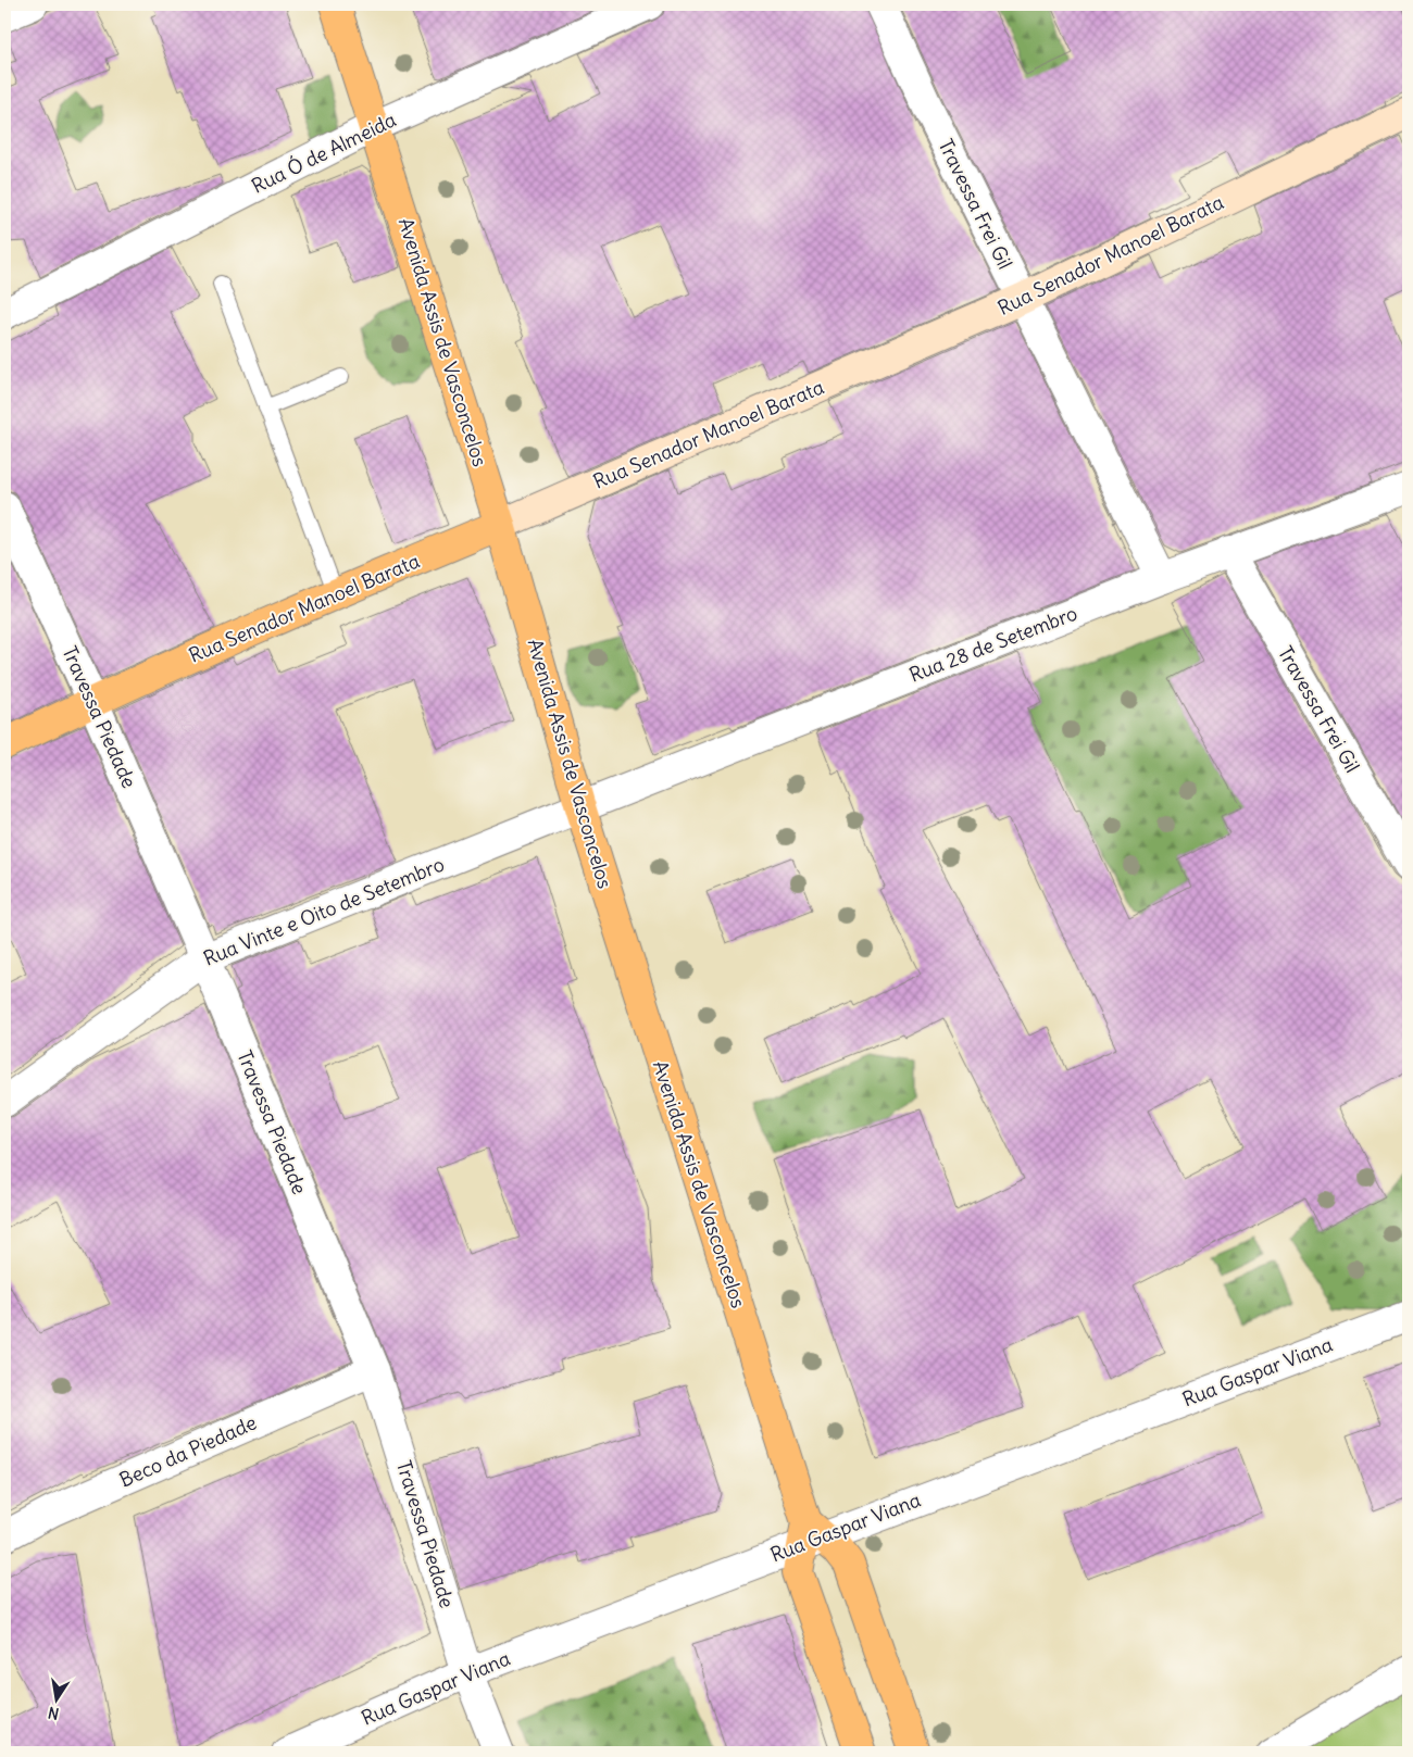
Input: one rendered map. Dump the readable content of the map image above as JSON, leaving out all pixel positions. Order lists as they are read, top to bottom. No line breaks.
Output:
{"streets":{"main road":["Rua Senador Manoel Barata","Avenida Assis de Vasconcelos"],"street":["Rua Ó de Almeida","Travessa Frei Gil","Rua 28 de Setembro","Travessa Piedade","Rua Vinte e Oito de Setembro","Rua Gaspar Viana","Beco da Piedade"]},"crossings":[["Rua Ó de Almeida","Avenida Assis de Vasconcelos"],["Travessa Frei Gil","Rua Senador Manoel Barata"],["Travessa Frei Gil","Rua 28 de Setembro"],["Rua Senador Manoel Barata","Avenida Assis de Vasconcelos"],["Rua Senador Manoel Barata","Travessa Piedade"],["Avenida Assis de Vasconcelos","Rua 28 de Setembro"],["Avenida Assis de Vasconcelos","Rua Vinte e Oito de Setembro"],["Avenida Assis de Vasconcelos","Rua Gaspar Viana"],["Rua 28 de Setembro","Rua Vinte e Oito de Setembro"],["Travessa Piedade","Rua Vinte e Oito de Setembro"],["Travessa Piedade","Rua Gaspar Viana"],["Travessa Piedade","Beco da Piedade"]],"north":"bottom"}
